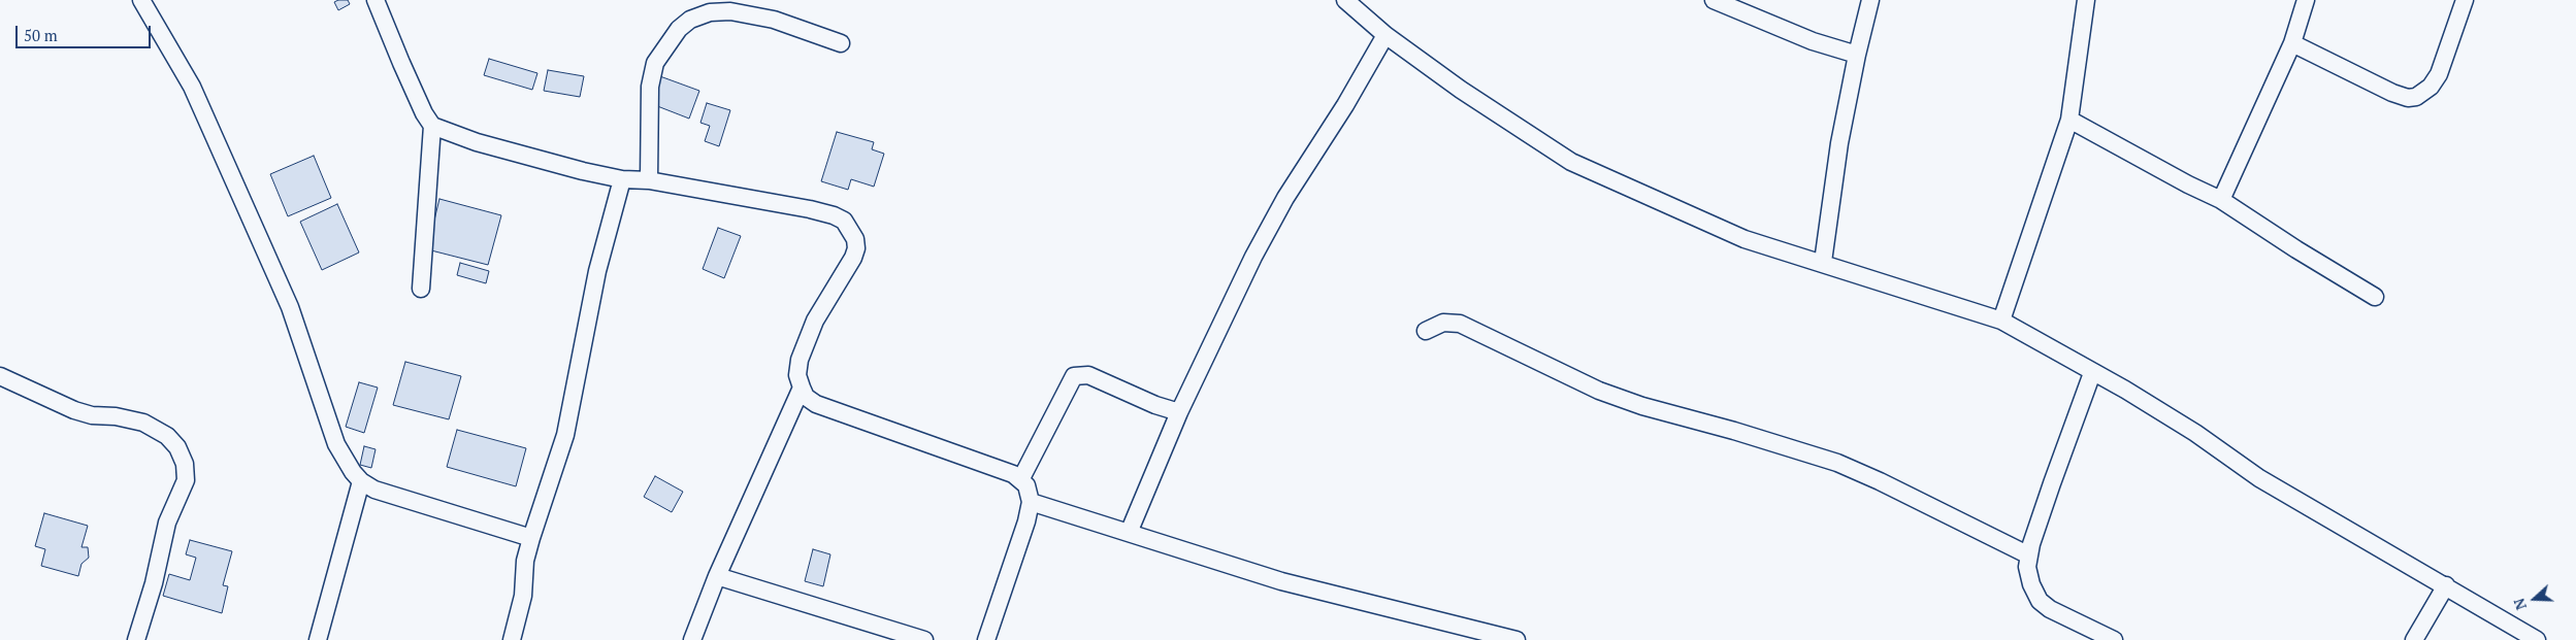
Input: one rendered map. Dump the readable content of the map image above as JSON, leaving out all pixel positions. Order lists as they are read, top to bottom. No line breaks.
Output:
{"scale_bar":"50 m","north":"left"}
